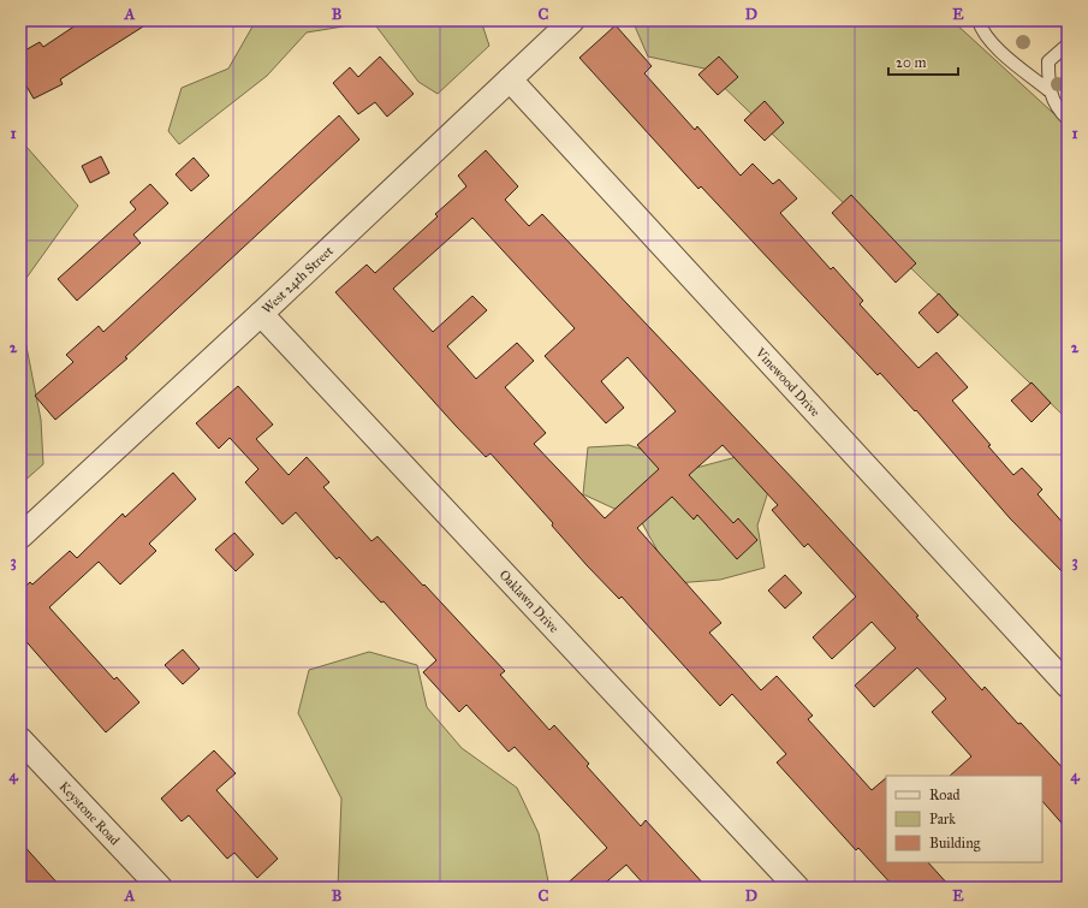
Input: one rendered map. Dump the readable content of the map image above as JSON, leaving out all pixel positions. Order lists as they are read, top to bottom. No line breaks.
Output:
{"streets":{"street":["West 24th Street","Vinewood Drive","Oaklawn Drive","Keystone Road"]},"crossings":[["West 24th Street","Vinewood Drive"],["West 24th Street","Oaklawn Drive"]],"legend":["Road","Park","Building"],"scale_bar":"20 m","grid":{"columns":["A","B","C","D","E"],"rows":["1","2","3","4"]}}
